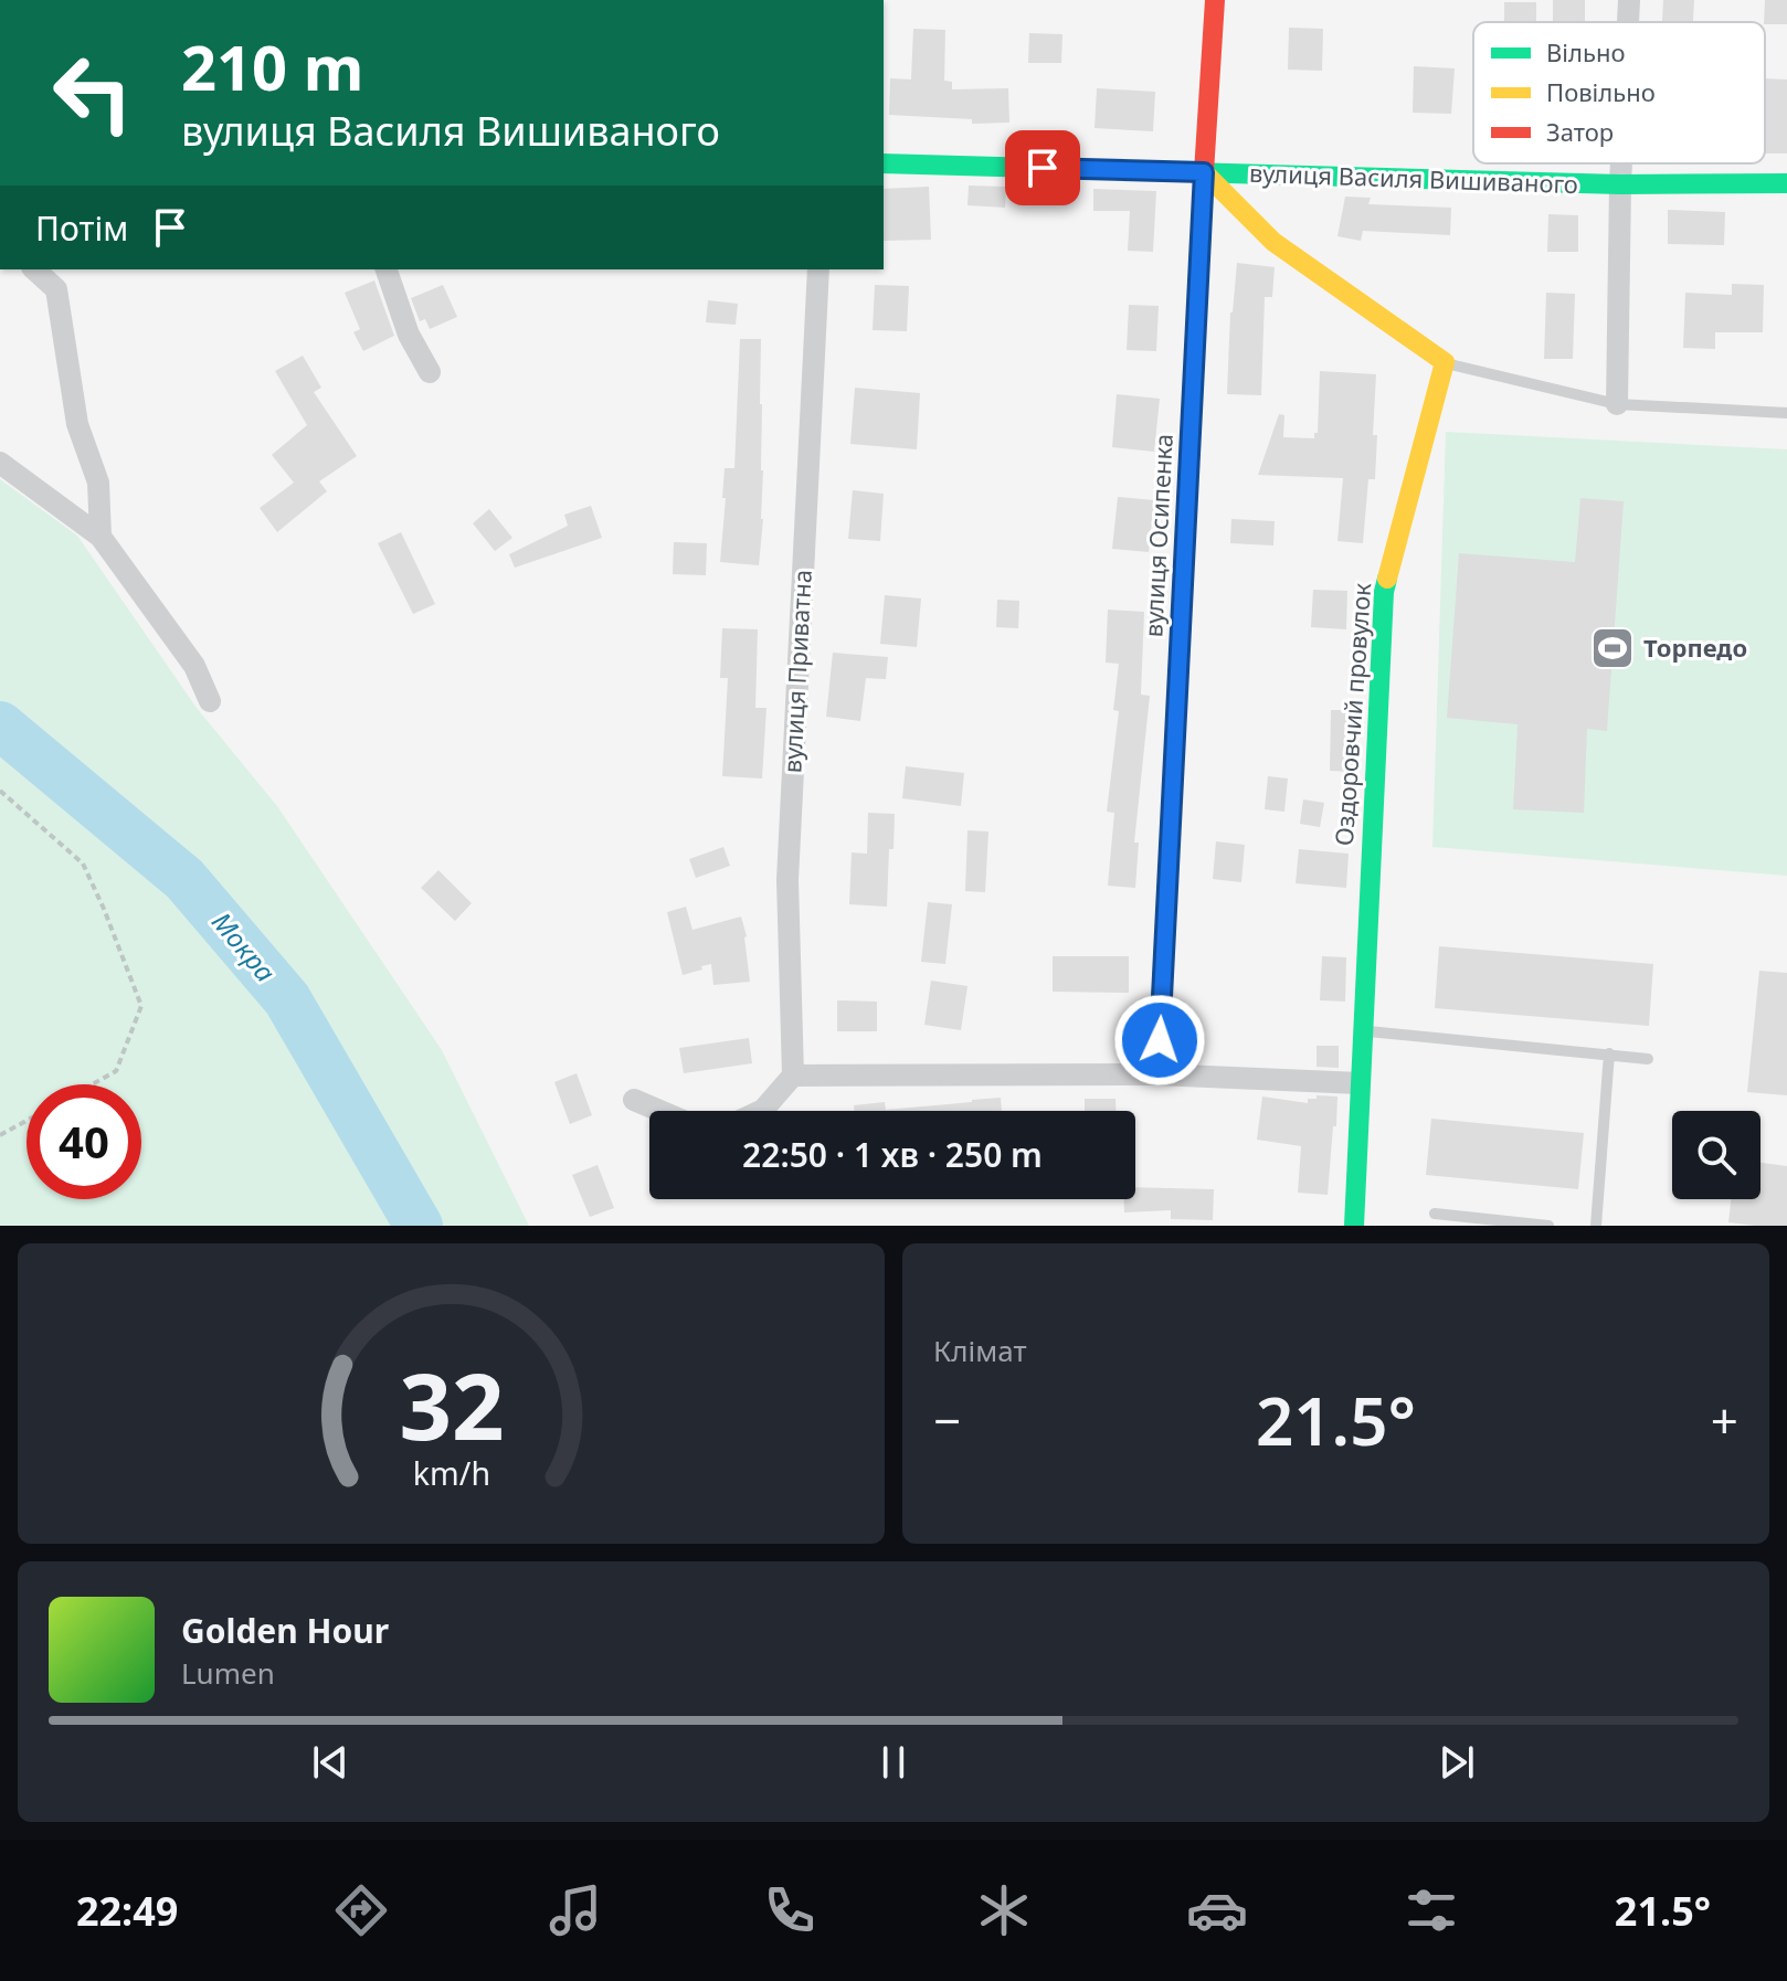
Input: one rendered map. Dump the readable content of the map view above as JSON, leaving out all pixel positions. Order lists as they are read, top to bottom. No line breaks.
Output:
{"streets":{"street":["вулиця Василя Вишиваного","вулиця Осипенка","вулиця Приватна","Оздоровчий провулок"]},"crossings":[["вулиця Василя Вишиваного","вулиця Осипенка"]],"water":["Мокра"],"places":{"sports":["Торпедо"]},"legend":["Вільно","Повільно","Затор"],"page":{"turn":["210 m","вулиця Василя Вишиваного"],"then":"Потім","limit":"40","trip":"22:50 · 1 хв · 250 m","tile":"Клімат","heat":["−","21.5°","+"],"song":["Golden Hour","Lumen"],"tabs":["22:49","21.5°"],"gauge":["32","km/h"]}}
